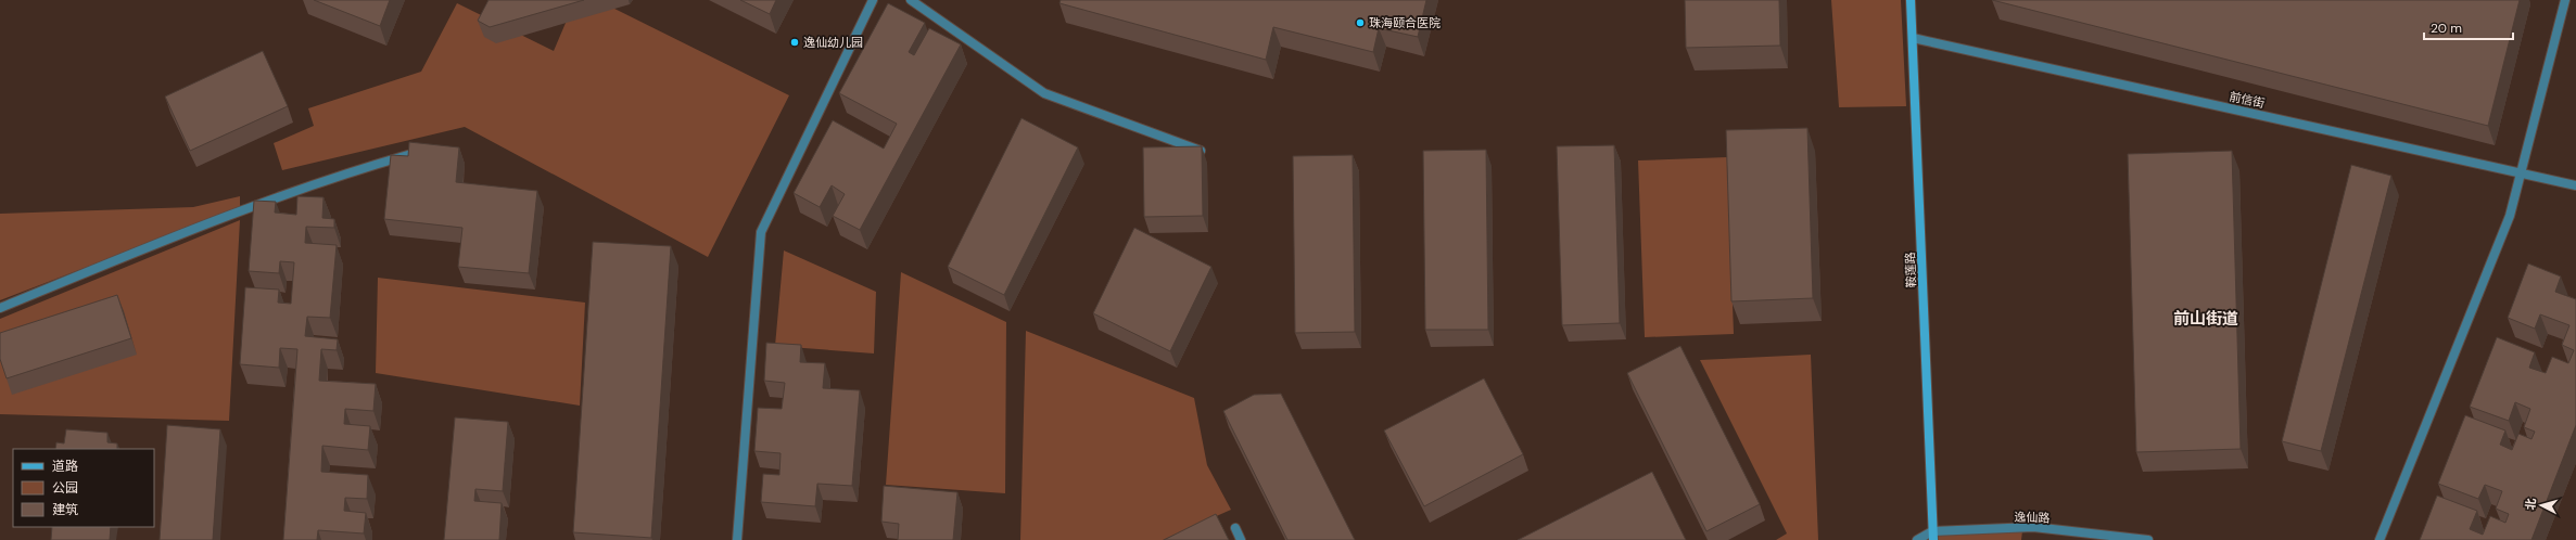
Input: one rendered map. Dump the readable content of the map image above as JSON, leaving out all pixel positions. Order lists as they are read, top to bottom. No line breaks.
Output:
{"streets":{"street":["前信街","鞍莲路","逸仙路"]},"crossings":[["前信街","鞍莲路"],["鞍莲路","逸仙路"]],"districts":["前山街道"],"places":["珠海颐合医院","逸仙幼儿园"],"legend":["道路","公园","建筑"],"scale_bar":"20 m","north":"left"}
